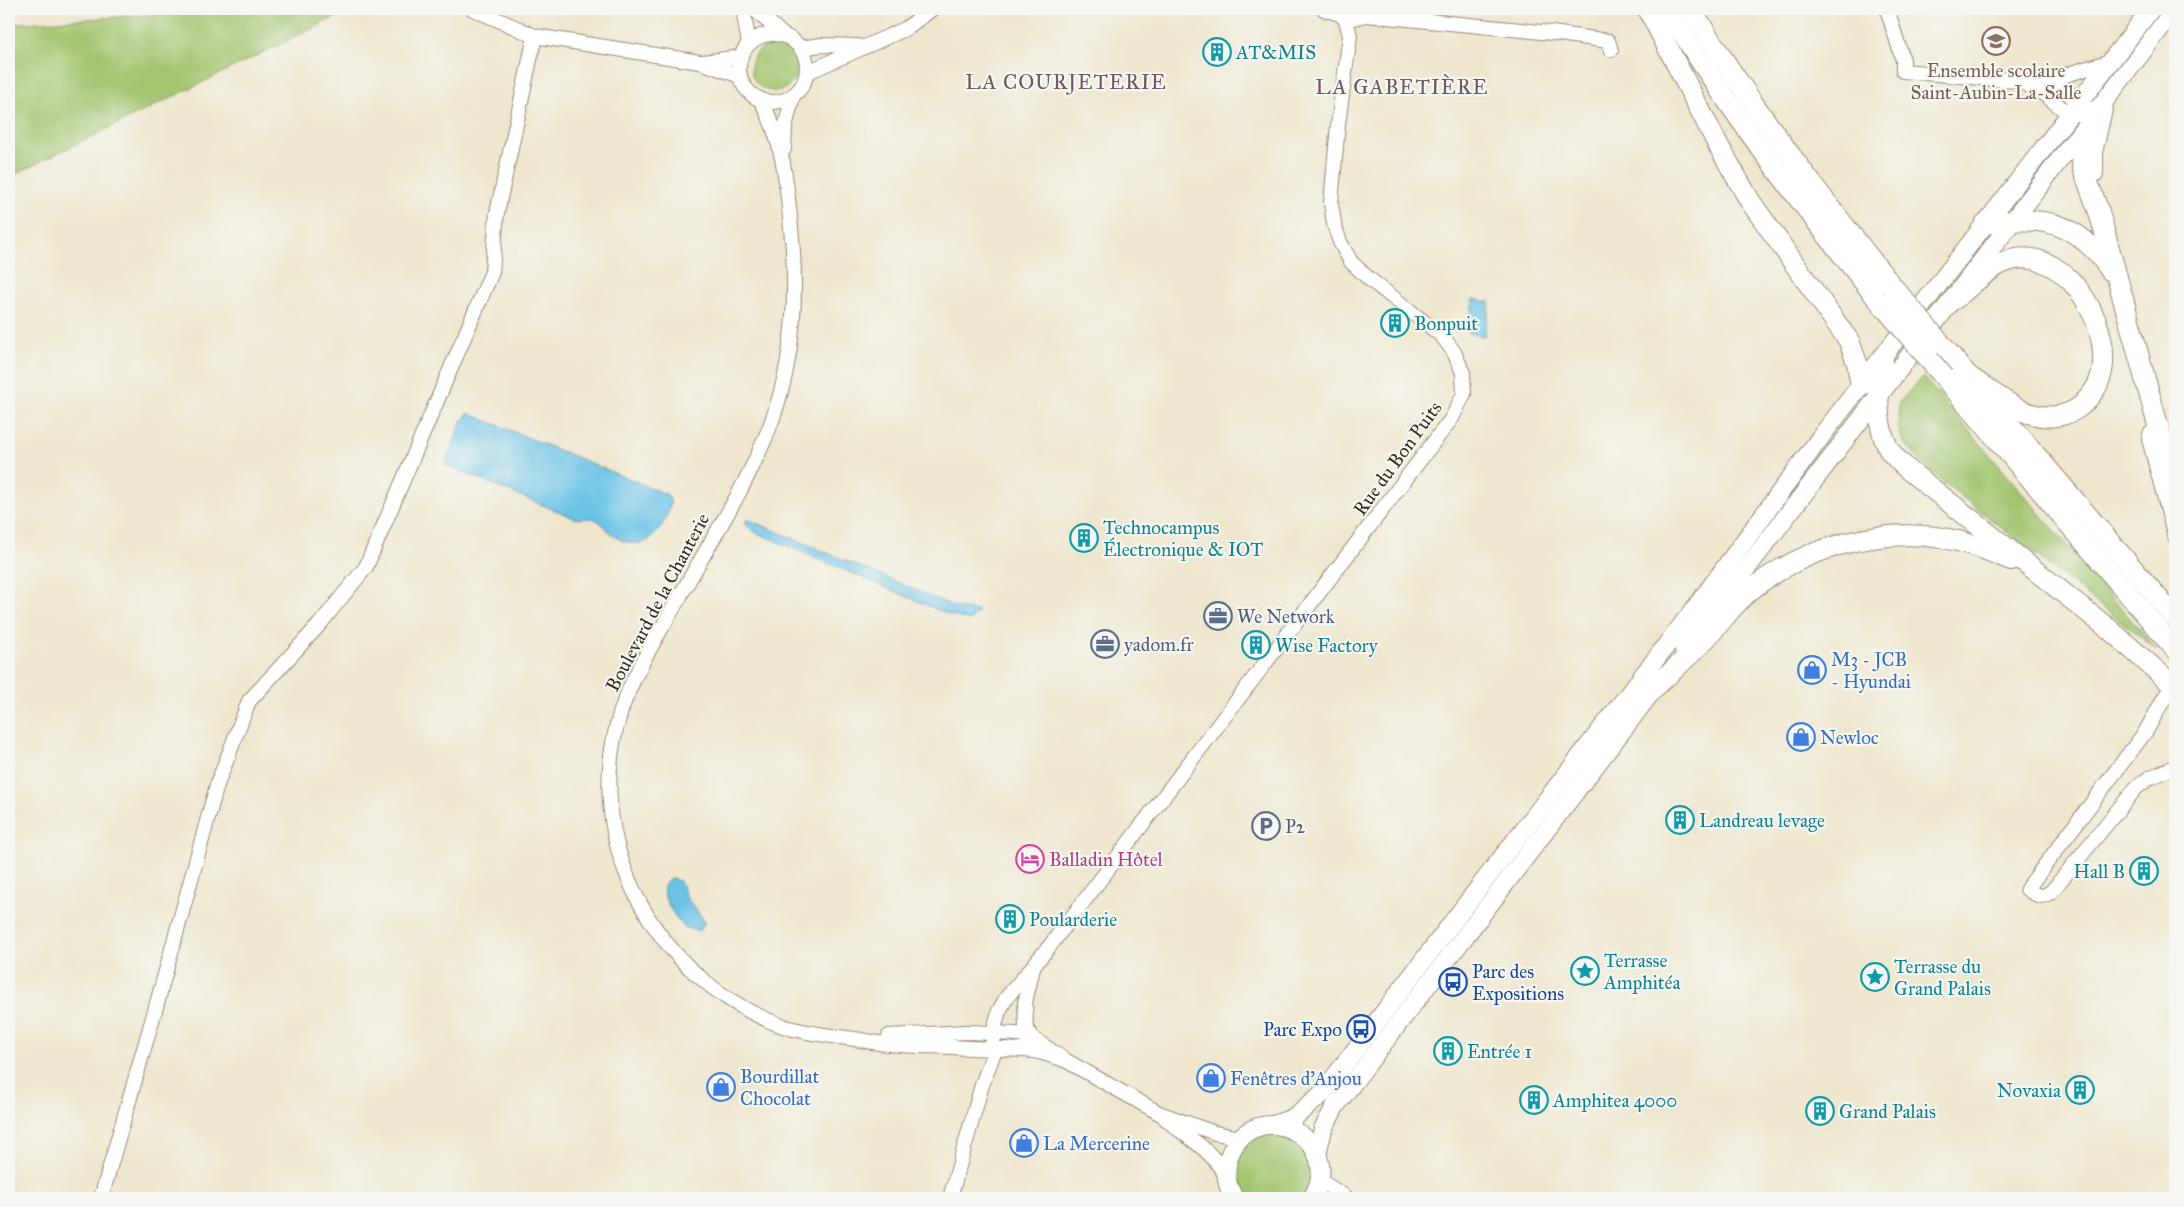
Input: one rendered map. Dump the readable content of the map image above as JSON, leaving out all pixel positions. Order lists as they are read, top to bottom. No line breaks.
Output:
{"streets":{"street":["Rue du Bon Puits","Boulevard de la Chanterie"]},"crossings":[["Rue du Bon Puits","Boulevard de la Chanterie"]],"districts":["LA COURJETERIE","LA GABETIÈRE"],"places":{"school or university":["Ensemble scolaire Saint-Aubin-La-Salle"],"building":["AT&MIS","Bonpuit","Technocampus Électronique & IOT","Wise Factory","Landreau levage","Hall B","Poularderie","Entrée 1","Novaxia","Amphitea 4000","Grand Palais"],"office":["We Network","yadom.fr"],"shop":["M3 - JCB - Hyundai","Newloc","Fenêtres d’Anjou","Bourdillat Chocolat","La Mercerine"],"parking":["P2"],"hotel":["Balladin Hôtel"],"place":["Terrasse Amphitéa","Terrasse du Grand Palais"],"bus stop":["Parc des Expositions","Parc Expo"]}}
